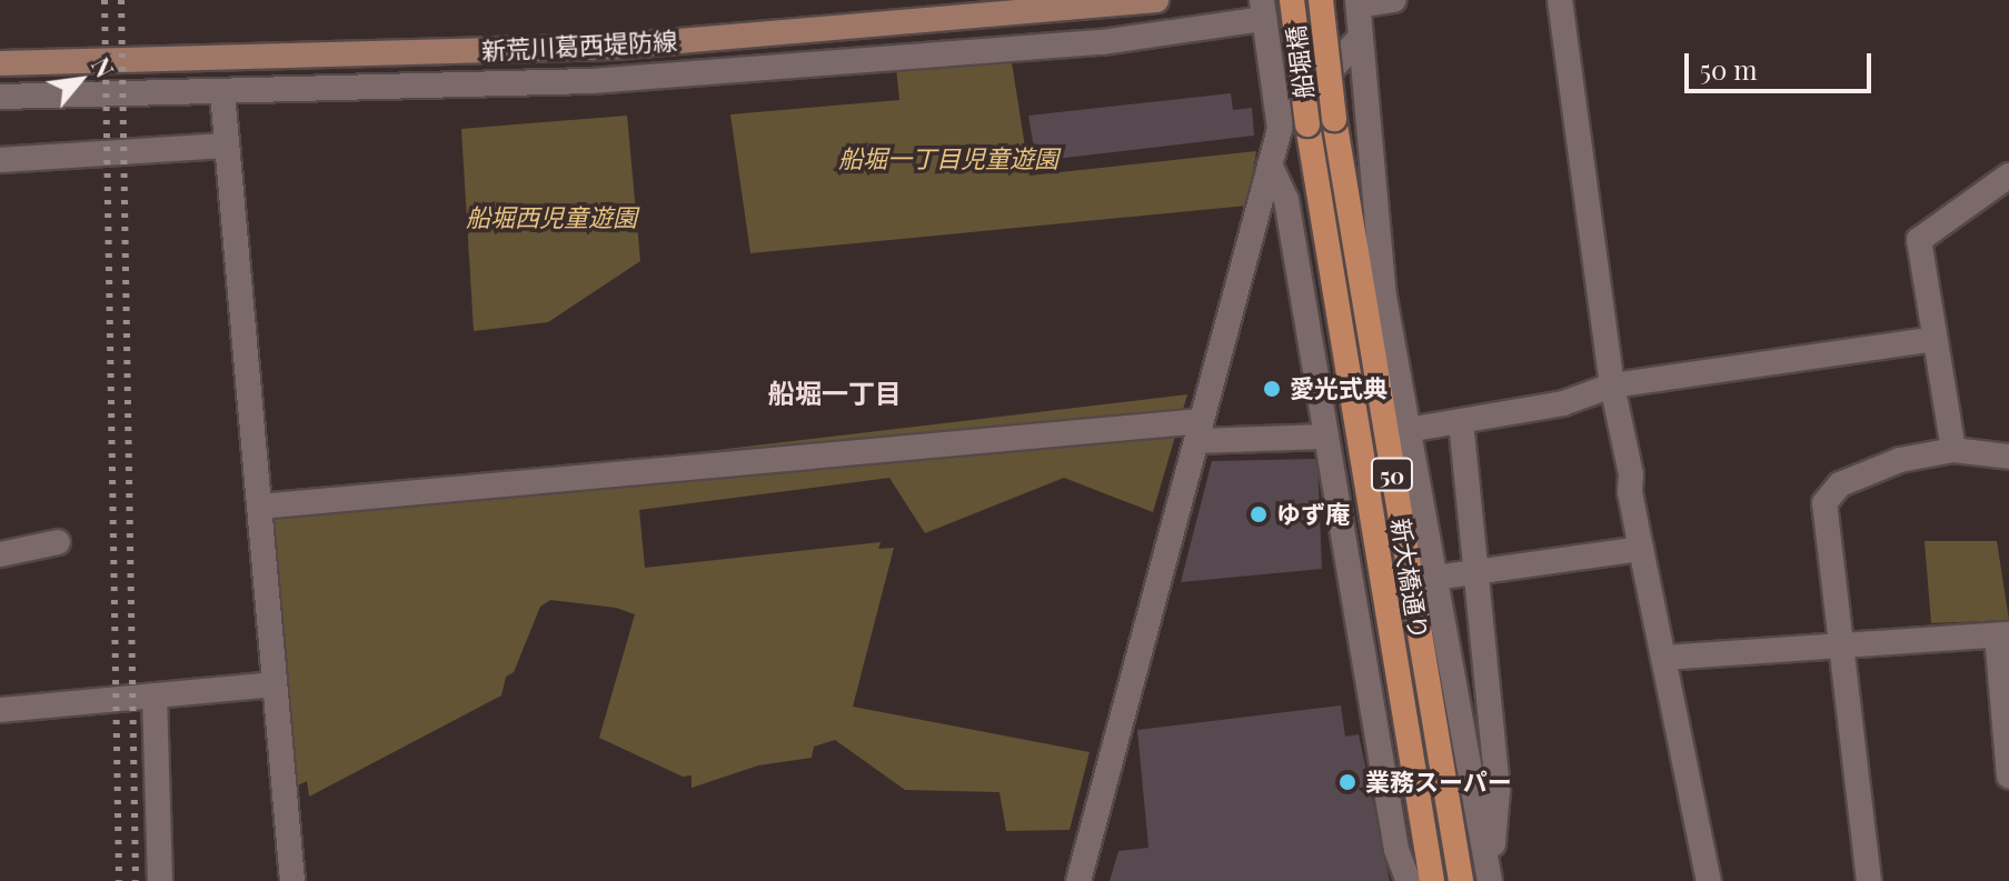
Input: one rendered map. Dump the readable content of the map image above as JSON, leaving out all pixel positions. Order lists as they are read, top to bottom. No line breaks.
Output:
{"streets":{"main road":["新荒川葛西堤防線","船堀橋","50","新大橋通り"]},"crossings":[["船堀橋","新大橋通り"]],"districts":["船堀一丁目"],"parks":["船堀一丁目児童遊園","船堀西児童遊園"],"places":["愛光式典","ゆず庵","業務スーパー"],"scale_bar":"50 m","north":"top right"}
